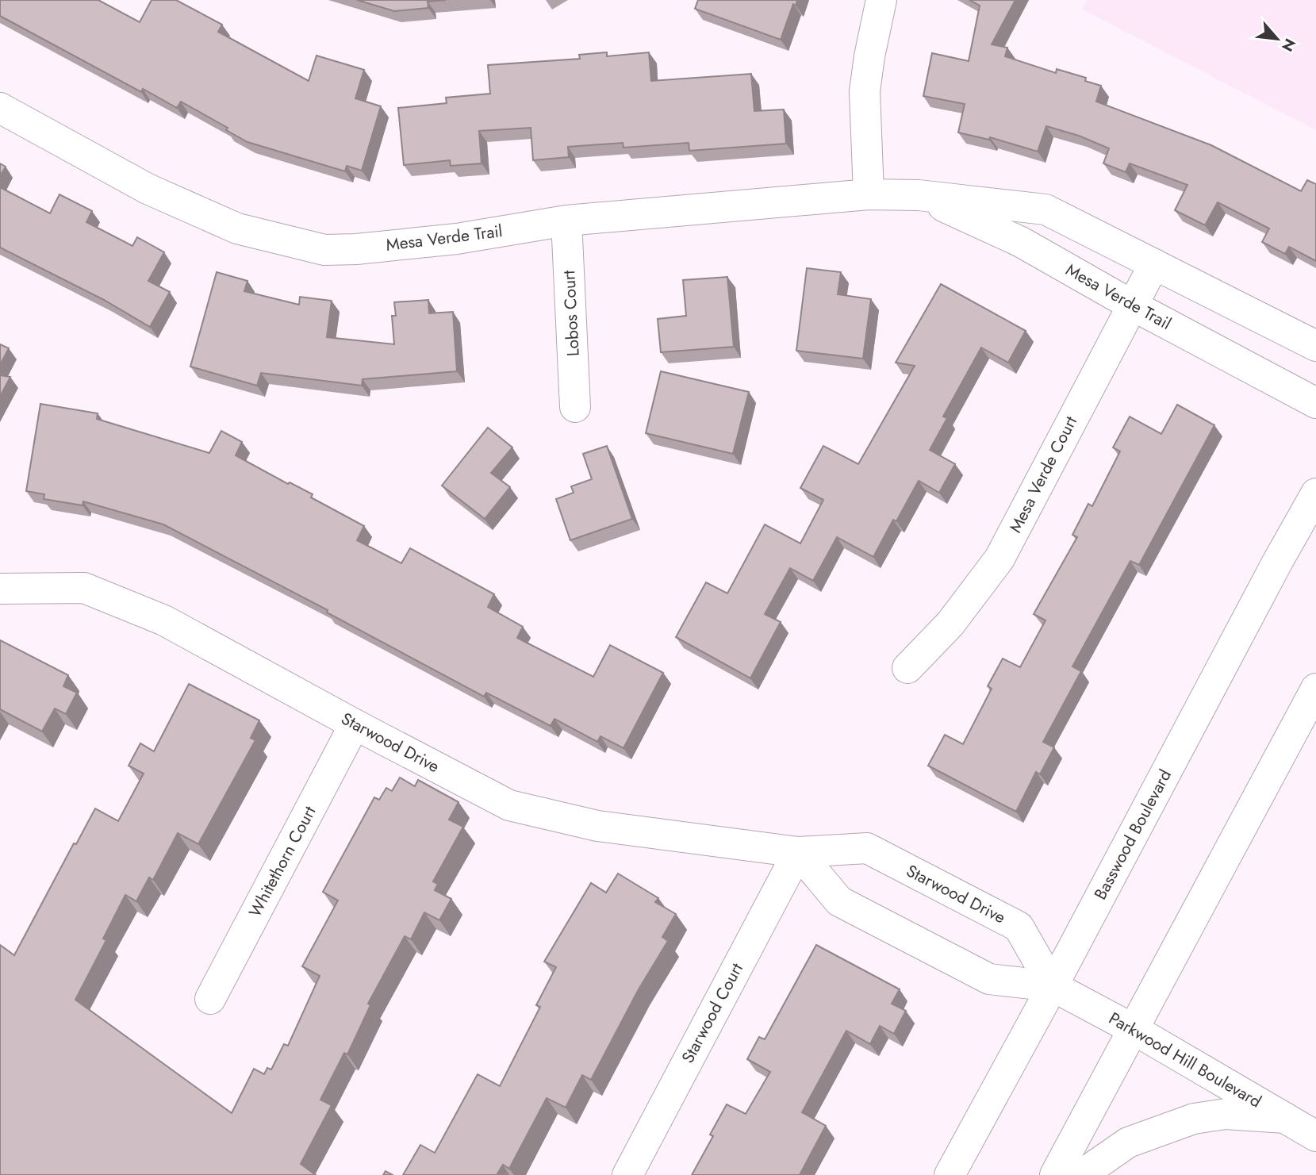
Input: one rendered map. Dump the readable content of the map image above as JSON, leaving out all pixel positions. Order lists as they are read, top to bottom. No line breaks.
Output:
{"streets":{"street":["Mesa Verde Trail","Lobos Court","Mesa Verde Court","Starwood Drive","Basswood Boulevard","Whitethorn Court","Starwood Court","Parkwood Hill Boulevard"]},"crossings":[["Mesa Verde Trail","Lobos Court"],["Mesa Verde Trail","Mesa Verde Court"],["Starwood Drive","Basswood Boulevard"],["Starwood Drive","Whitethorn Court"],["Starwood Drive","Starwood Court"],["Starwood Drive","Parkwood Hill Boulevard"],["Basswood Boulevard","Parkwood Hill Boulevard"]],"north":"bottom right"}
